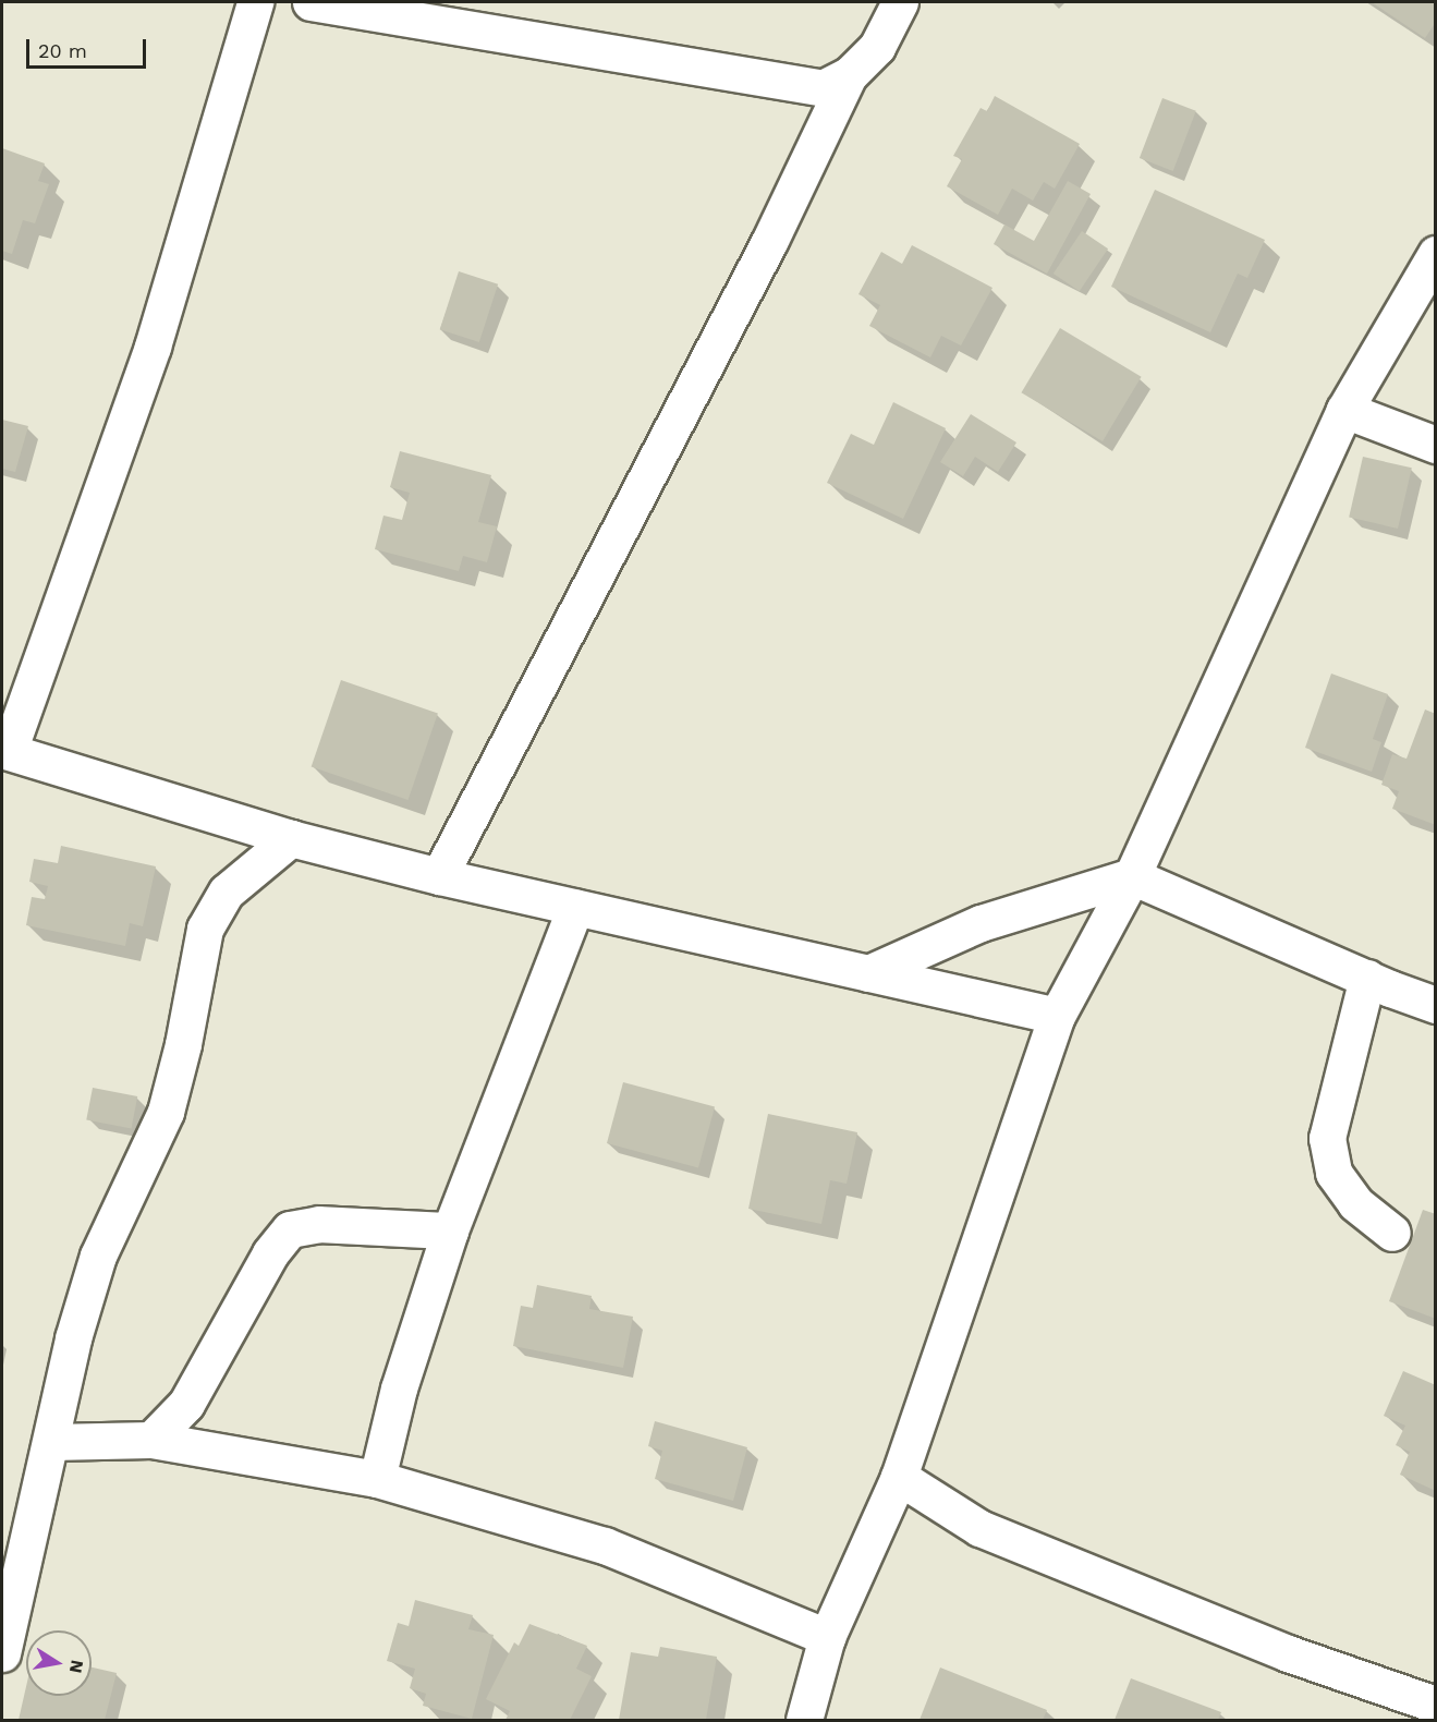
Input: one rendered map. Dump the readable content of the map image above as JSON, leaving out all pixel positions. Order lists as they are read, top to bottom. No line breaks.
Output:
{"scale_bar":"20 m","north":"right"}
